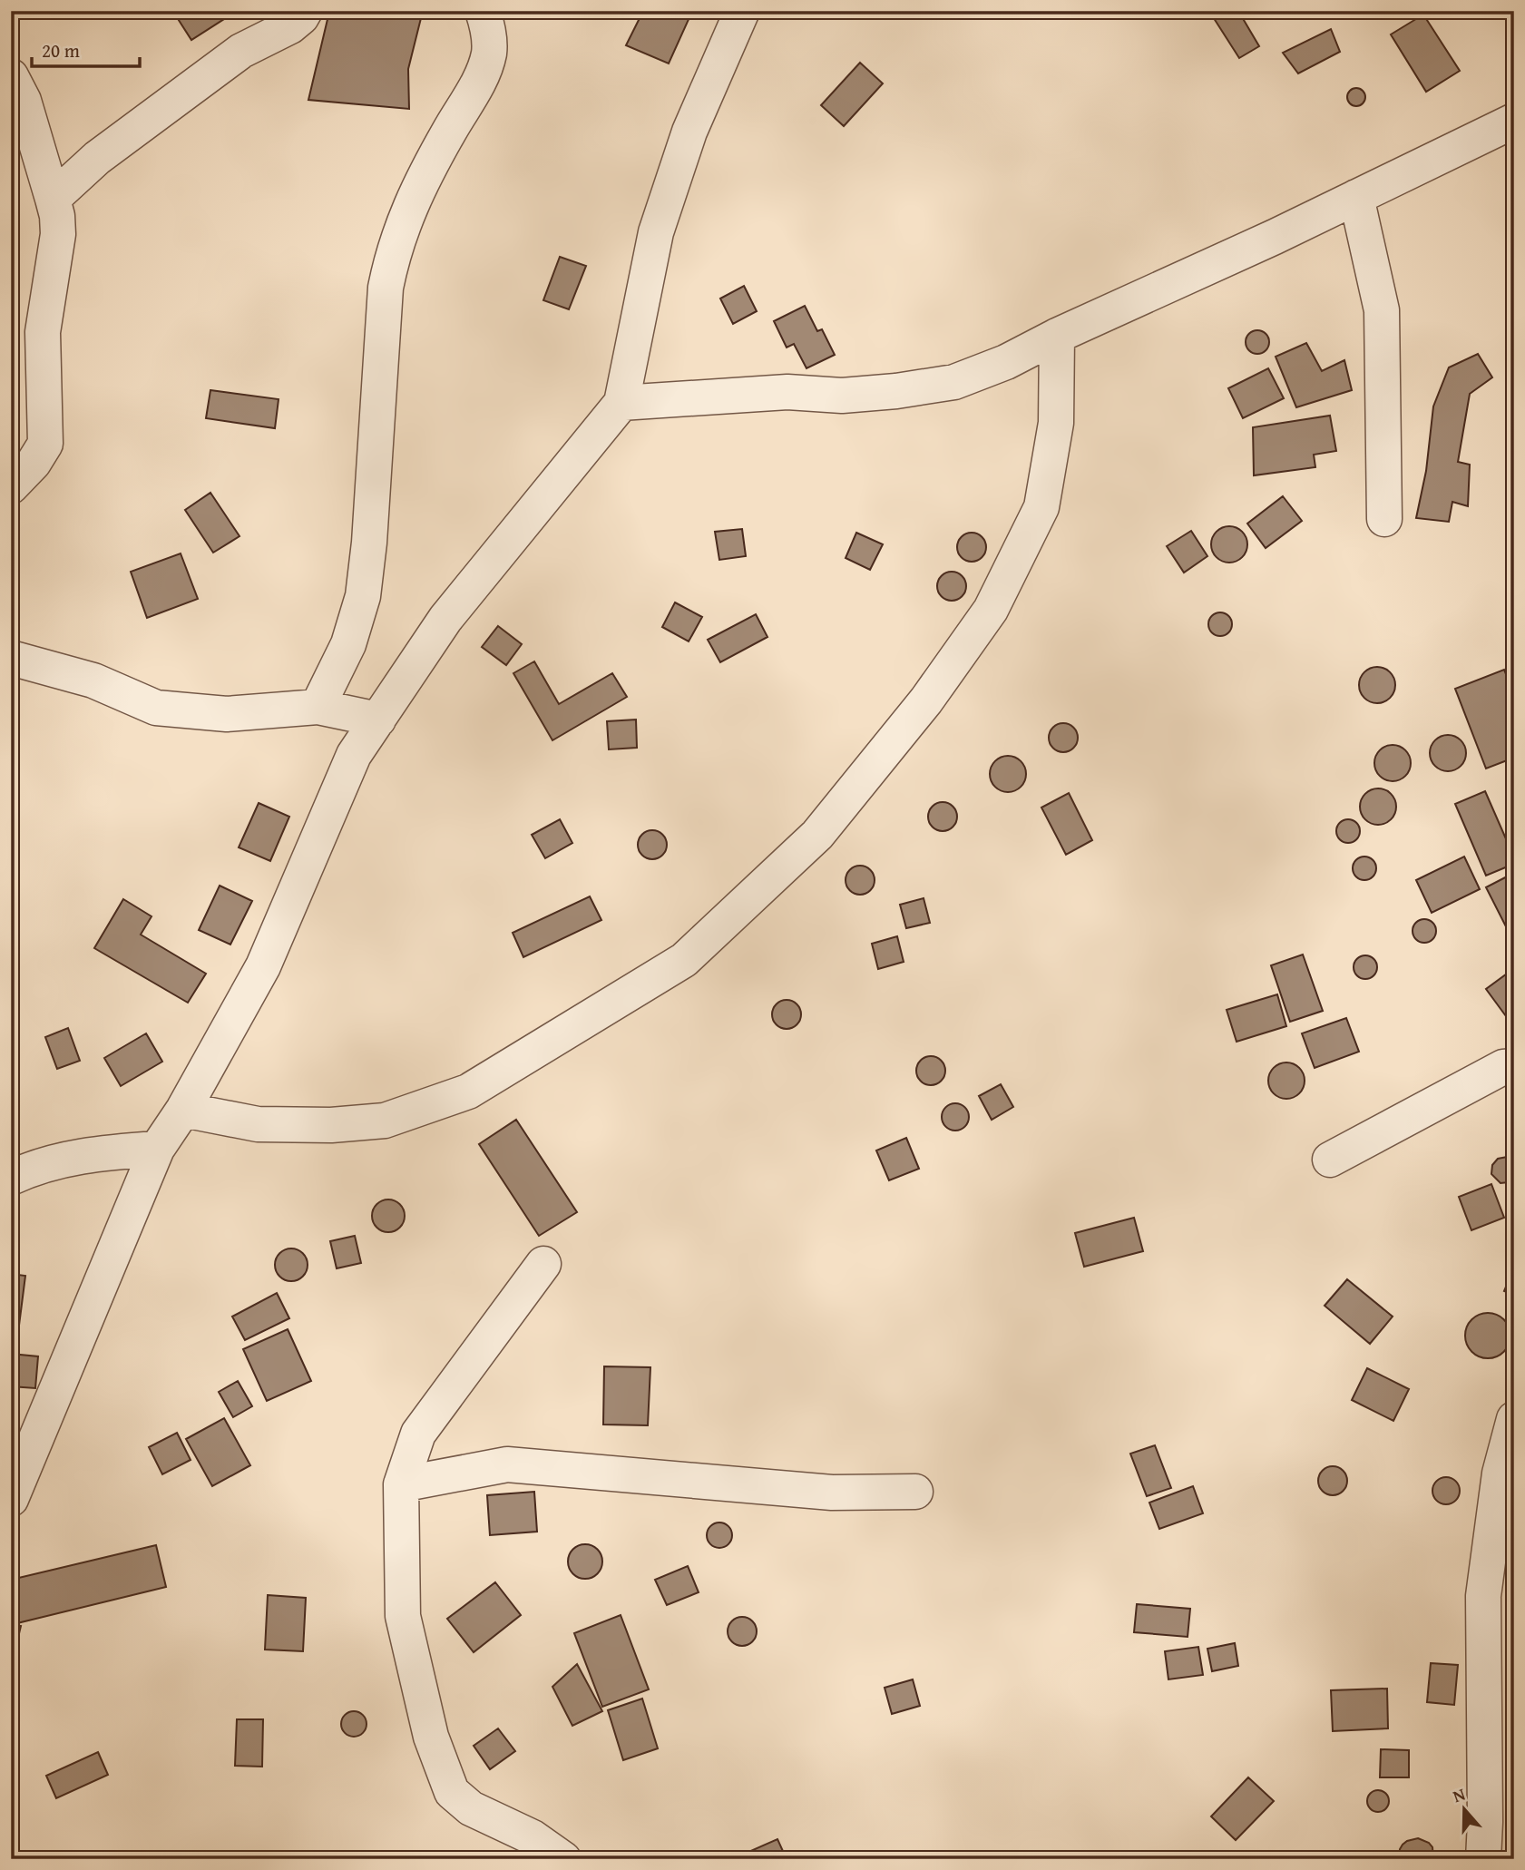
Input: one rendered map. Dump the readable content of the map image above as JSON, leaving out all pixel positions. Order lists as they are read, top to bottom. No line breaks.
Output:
{"scale_bar":"20 m","north":"top"}
